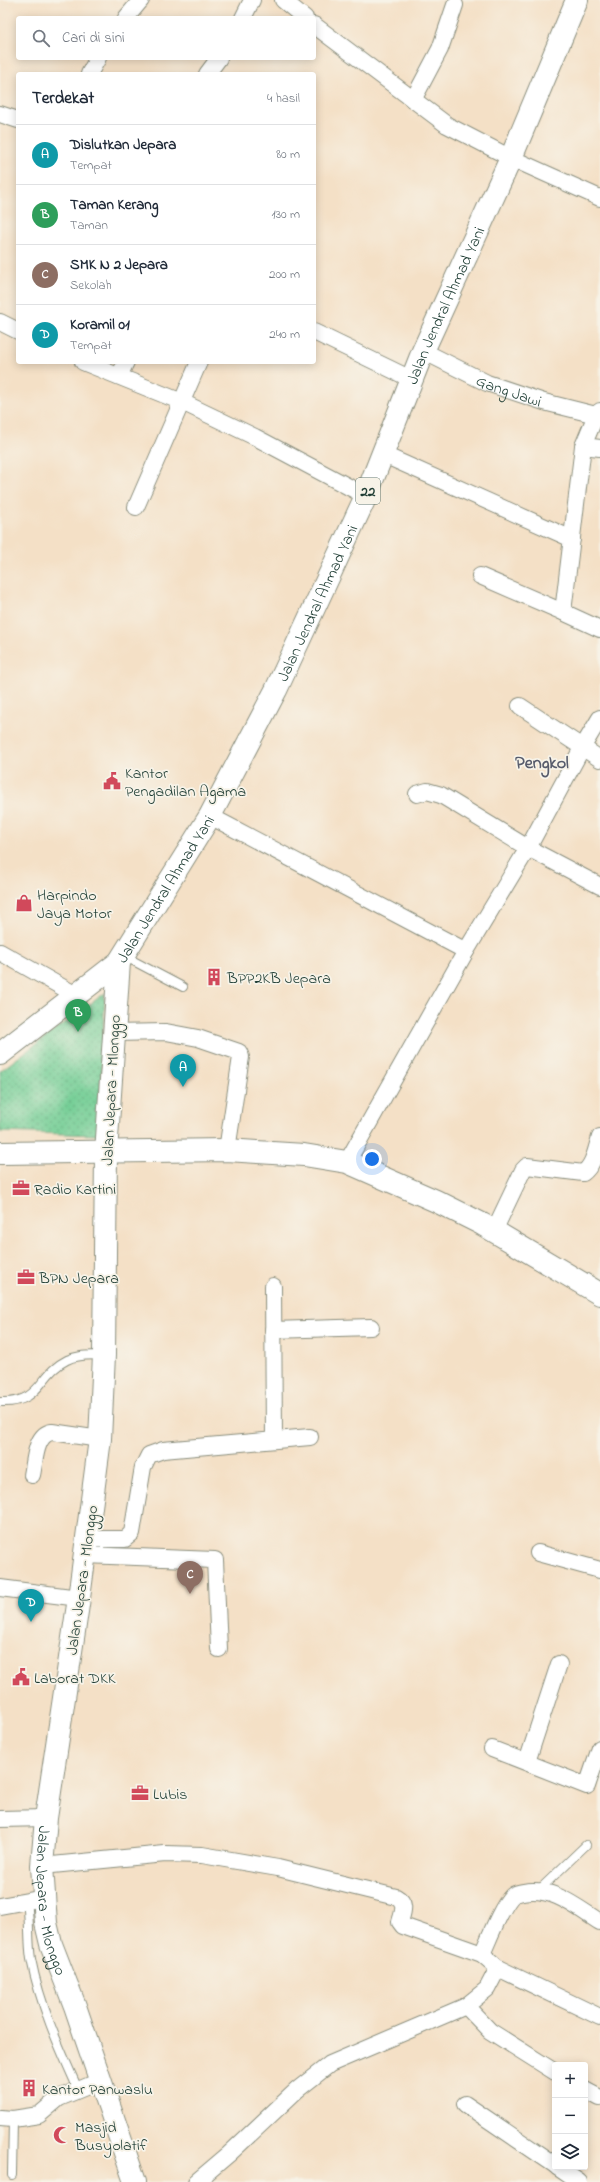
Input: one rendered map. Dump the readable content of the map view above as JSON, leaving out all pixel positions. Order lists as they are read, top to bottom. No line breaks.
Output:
{"streets":{"main road":["Jalan Jendral Ahmad Yani","22","Jalan Jepara - Mlonggo"],"street":["Gang Jawi"]},"crossings":[["Jalan Jendral Ahmad Yani","Gang Jawi"],["Jalan Jendral Ahmad Yani","Jalan Jepara - Mlonggo"]],"districts":["Pengkol"],"places":{"public building":["Kantor Pengadilan Agama","Laborat DKK"],"shop":["Harpindo Jaya Motor"],"building":["BPP2KB Jepara","Kantor Panwaslu"],"office":["Radio Kartini","BPN Jepara","Lubis"],"mosque":["Masjid Busyolatif"]},"page":{"search":"Cari di sini","heading":["Terdekat","4 hasil"],"list":[{"mark":"A","name":"Dislutkan Jepara","note":"Tempat","value":"80 m"},{"mark":"B","name":"Taman Kerang","note":"Taman","value":"130 m"},{"mark":"C","name":"SMK N 2 Jepara","note":"Sekolah","value":"200 m"},{"mark":"D","name":"Koramil 01","note":"Tempat","value":"240 m"}],"pins":["B","A","C","D"],"map_buttons":["+","−"]}}
